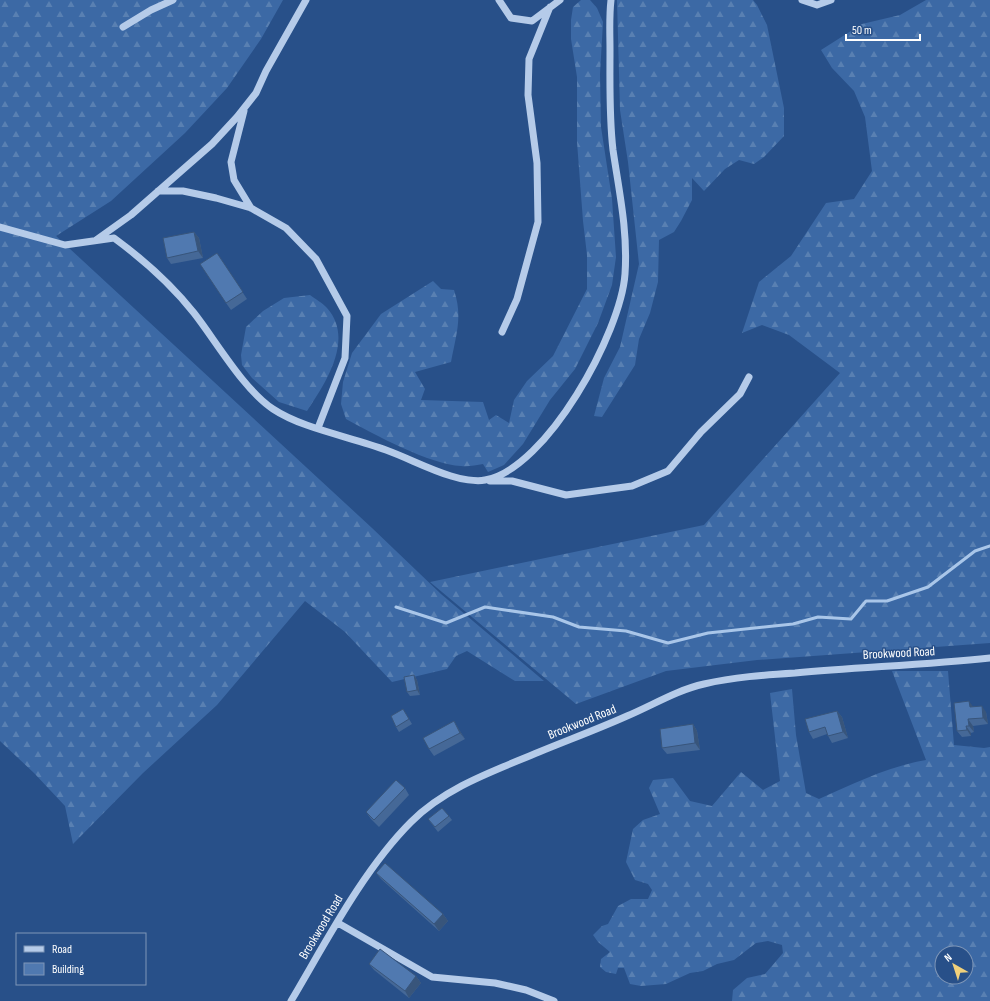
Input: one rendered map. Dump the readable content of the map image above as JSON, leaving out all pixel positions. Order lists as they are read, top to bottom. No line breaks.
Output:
{"streets":{"street":["Brookwood Road"]},"legend":["Road","Building"],"scale_bar":"50 m","north":"top left"}
